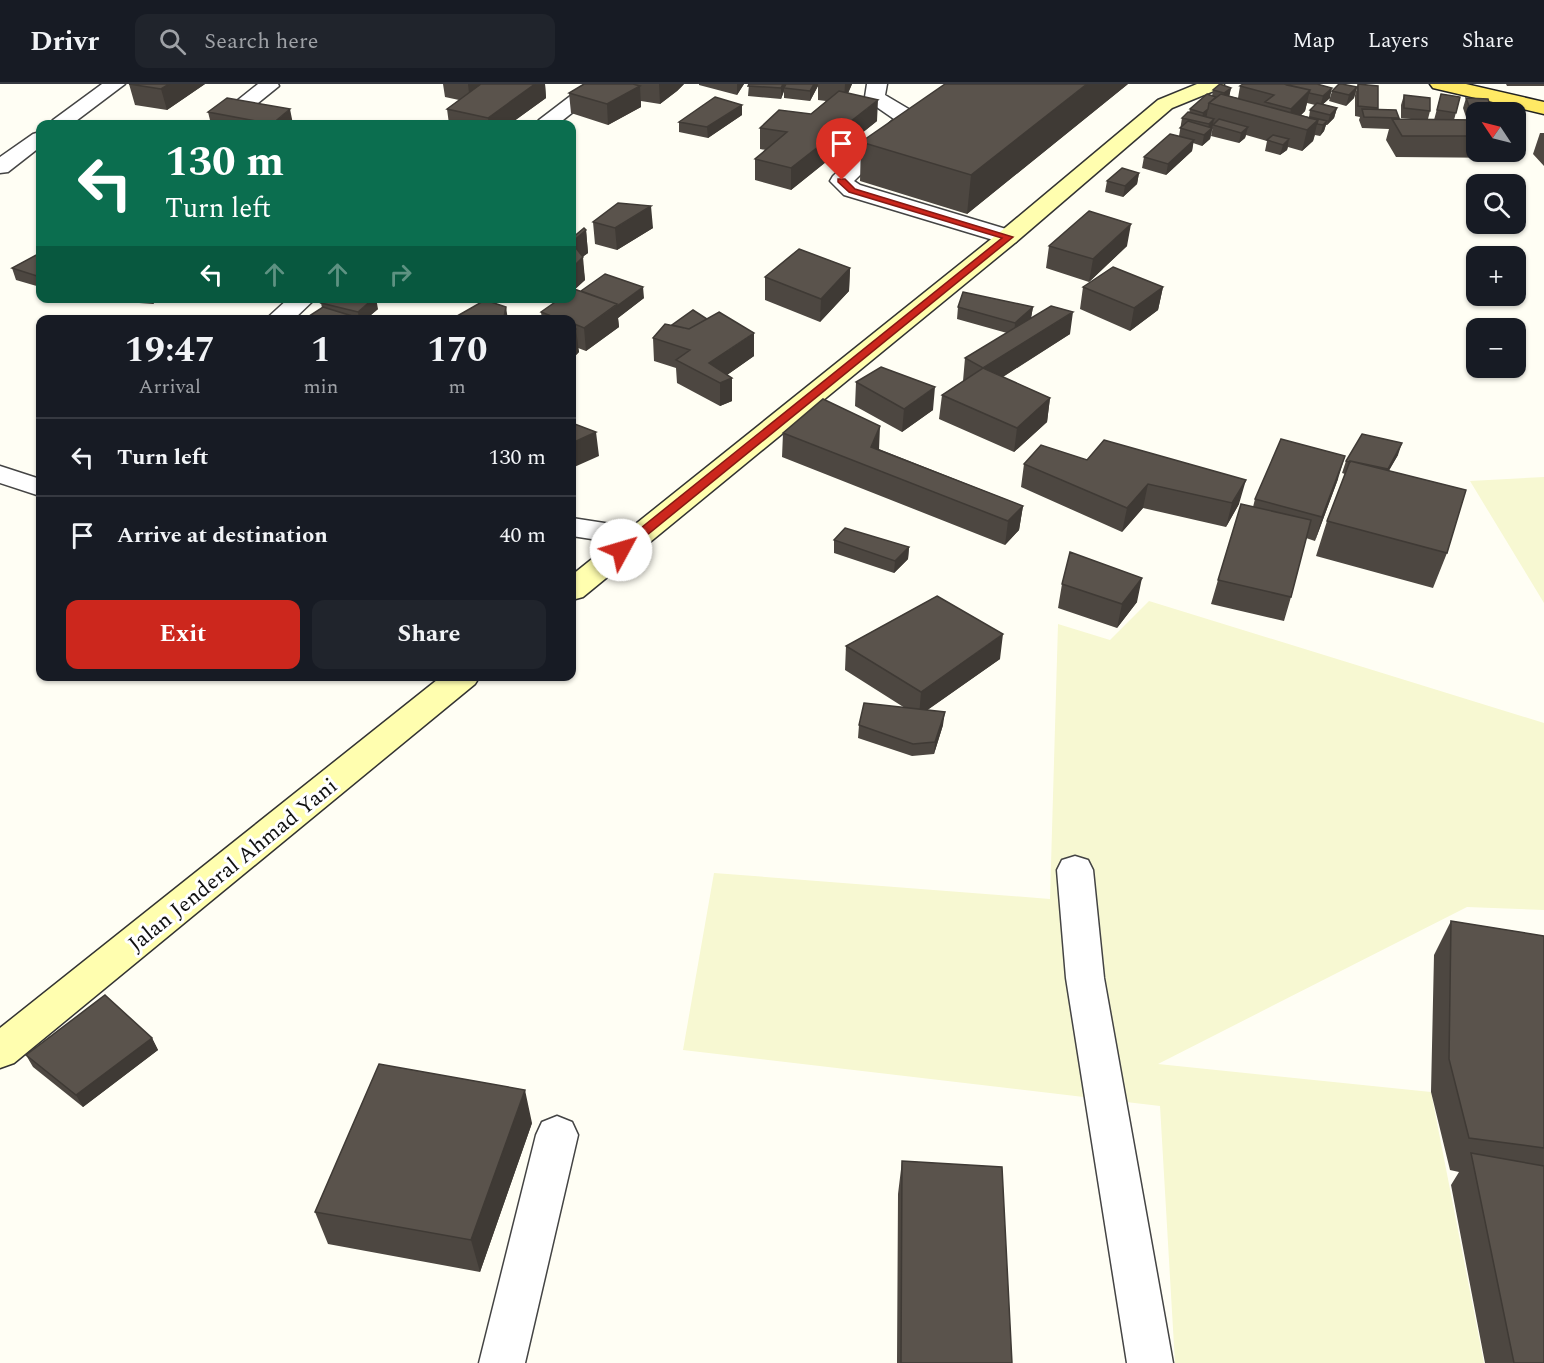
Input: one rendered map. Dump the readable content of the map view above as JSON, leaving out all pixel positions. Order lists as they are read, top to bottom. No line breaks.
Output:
{"streets":{"main road":["Jalan Jenderal Ahmad Yani"]},"north":"top left","page":{"header":"Drivr","search":"Search here","nav":["Map","Layers","Share"],"map_buttons":["+","−"],"turn":["130 m","Turn left"],"eta":["19:47","Arrival","1","min","170","m"],"list":[{"name":"Turn left","value":"130 m"},{"name":"Arrive at destination","value":"40 m"}],"buttons":["Exit","Share"]}}
